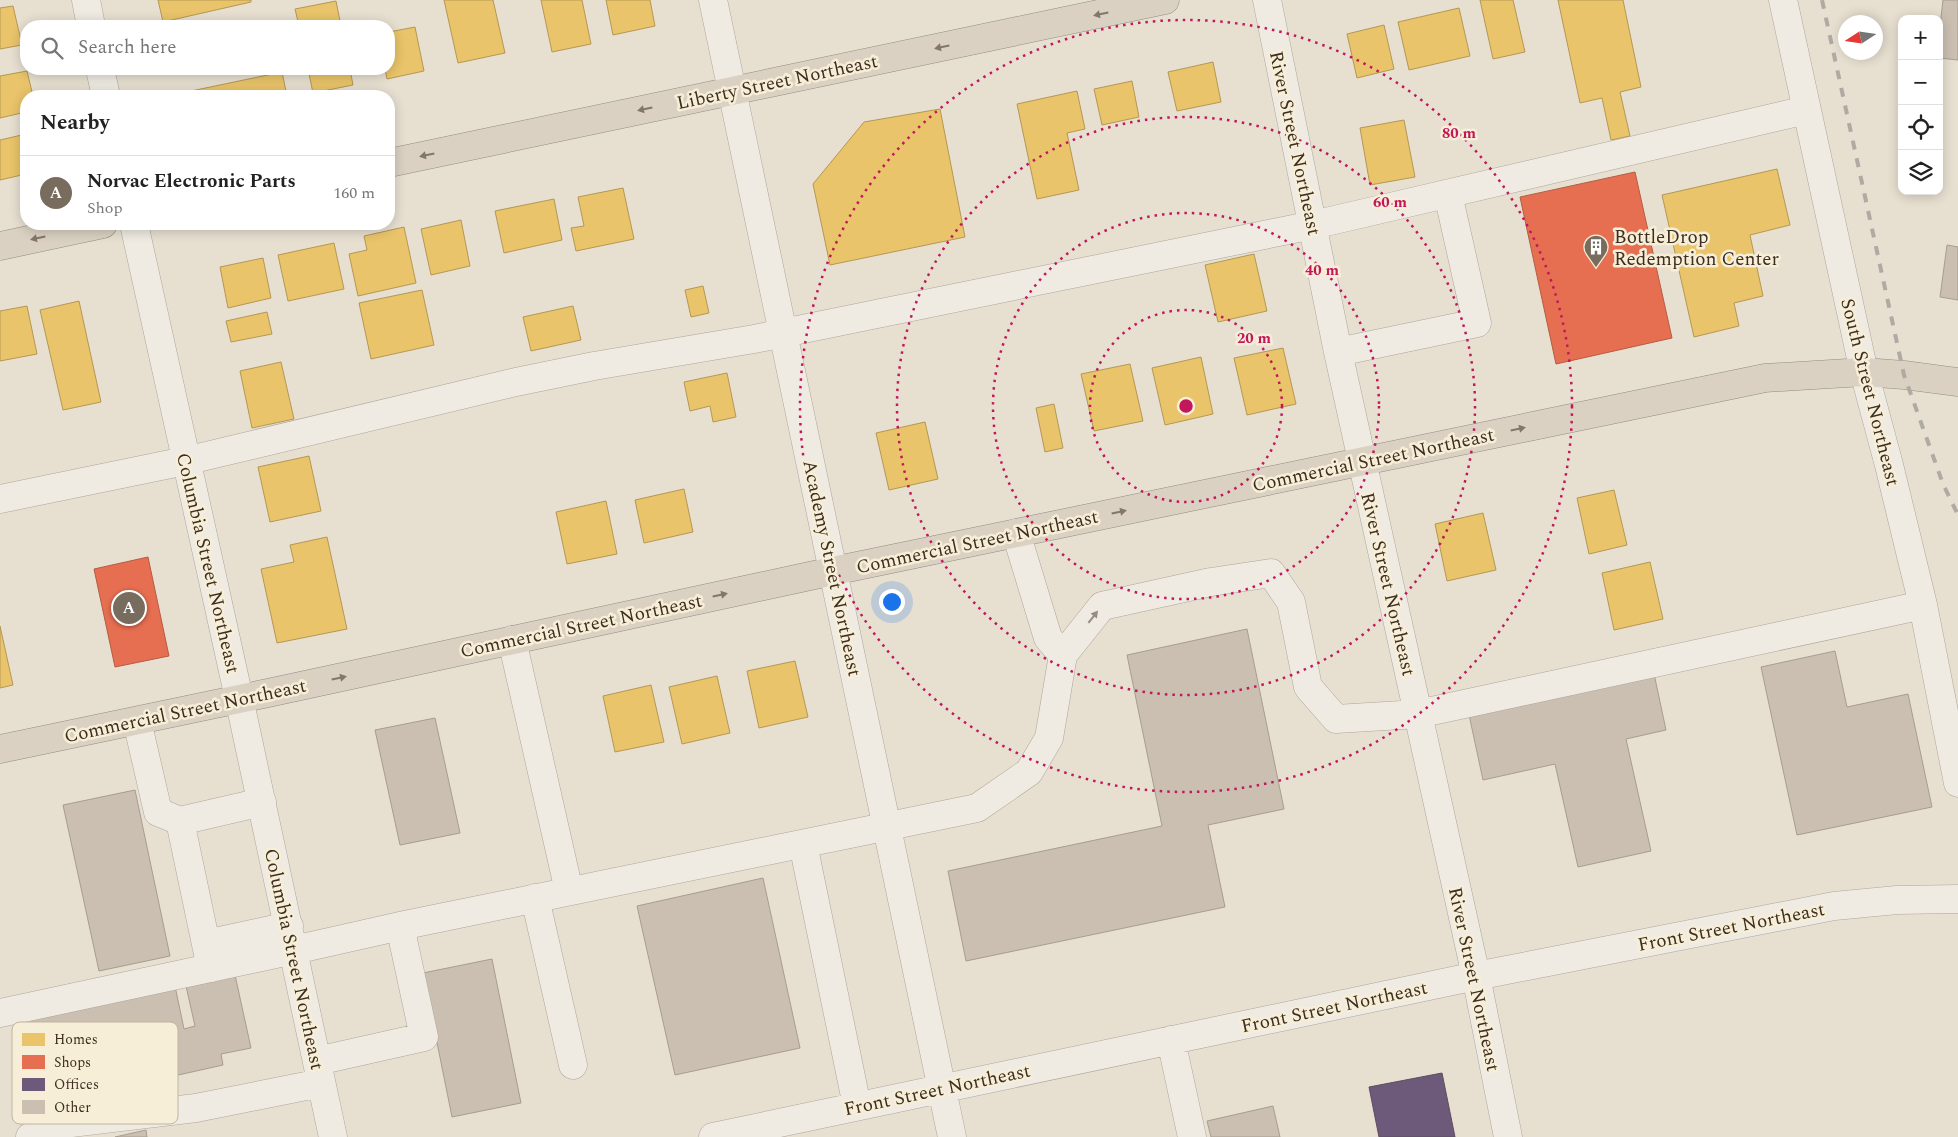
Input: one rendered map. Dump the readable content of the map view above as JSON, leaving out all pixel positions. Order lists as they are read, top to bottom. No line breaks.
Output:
{"streets":{"highway":["Liberty Street Northeast","Commercial Street Northeast"],"street":["River Street Northeast","South Street Northeast","Columbia Street Northeast","Academy Street Northeast","Front Street Northeast"]},"crossings":[["Liberty Street Northeast","Academy Street Northeast"],["River Street Northeast","Commercial Street Northeast"],["River Street Northeast","Front Street Northeast"],["South Street Northeast","Commercial Street Northeast"],["Commercial Street Northeast","Columbia Street Northeast"],["Commercial Street Northeast","Academy Street Northeast"],["Academy Street Northeast","Front Street Northeast"]],"one_way":["Liberty Street Northeast","Commercial Street Northeast"],"places":{"building":["BottleDrop Redemption Center"]},"legend":["Homes","Shops","Offices","Other"],"north":"left","page":{"map_buttons":["+","−"],"search":"Search here","heading":"Nearby","list":[{"mark":"A","name":"Norvac Electronic Parts","note":"Shop","value":"160 m"}],"pins":"A"},"rings":["80 m","60 m","40 m","20 m"]}
